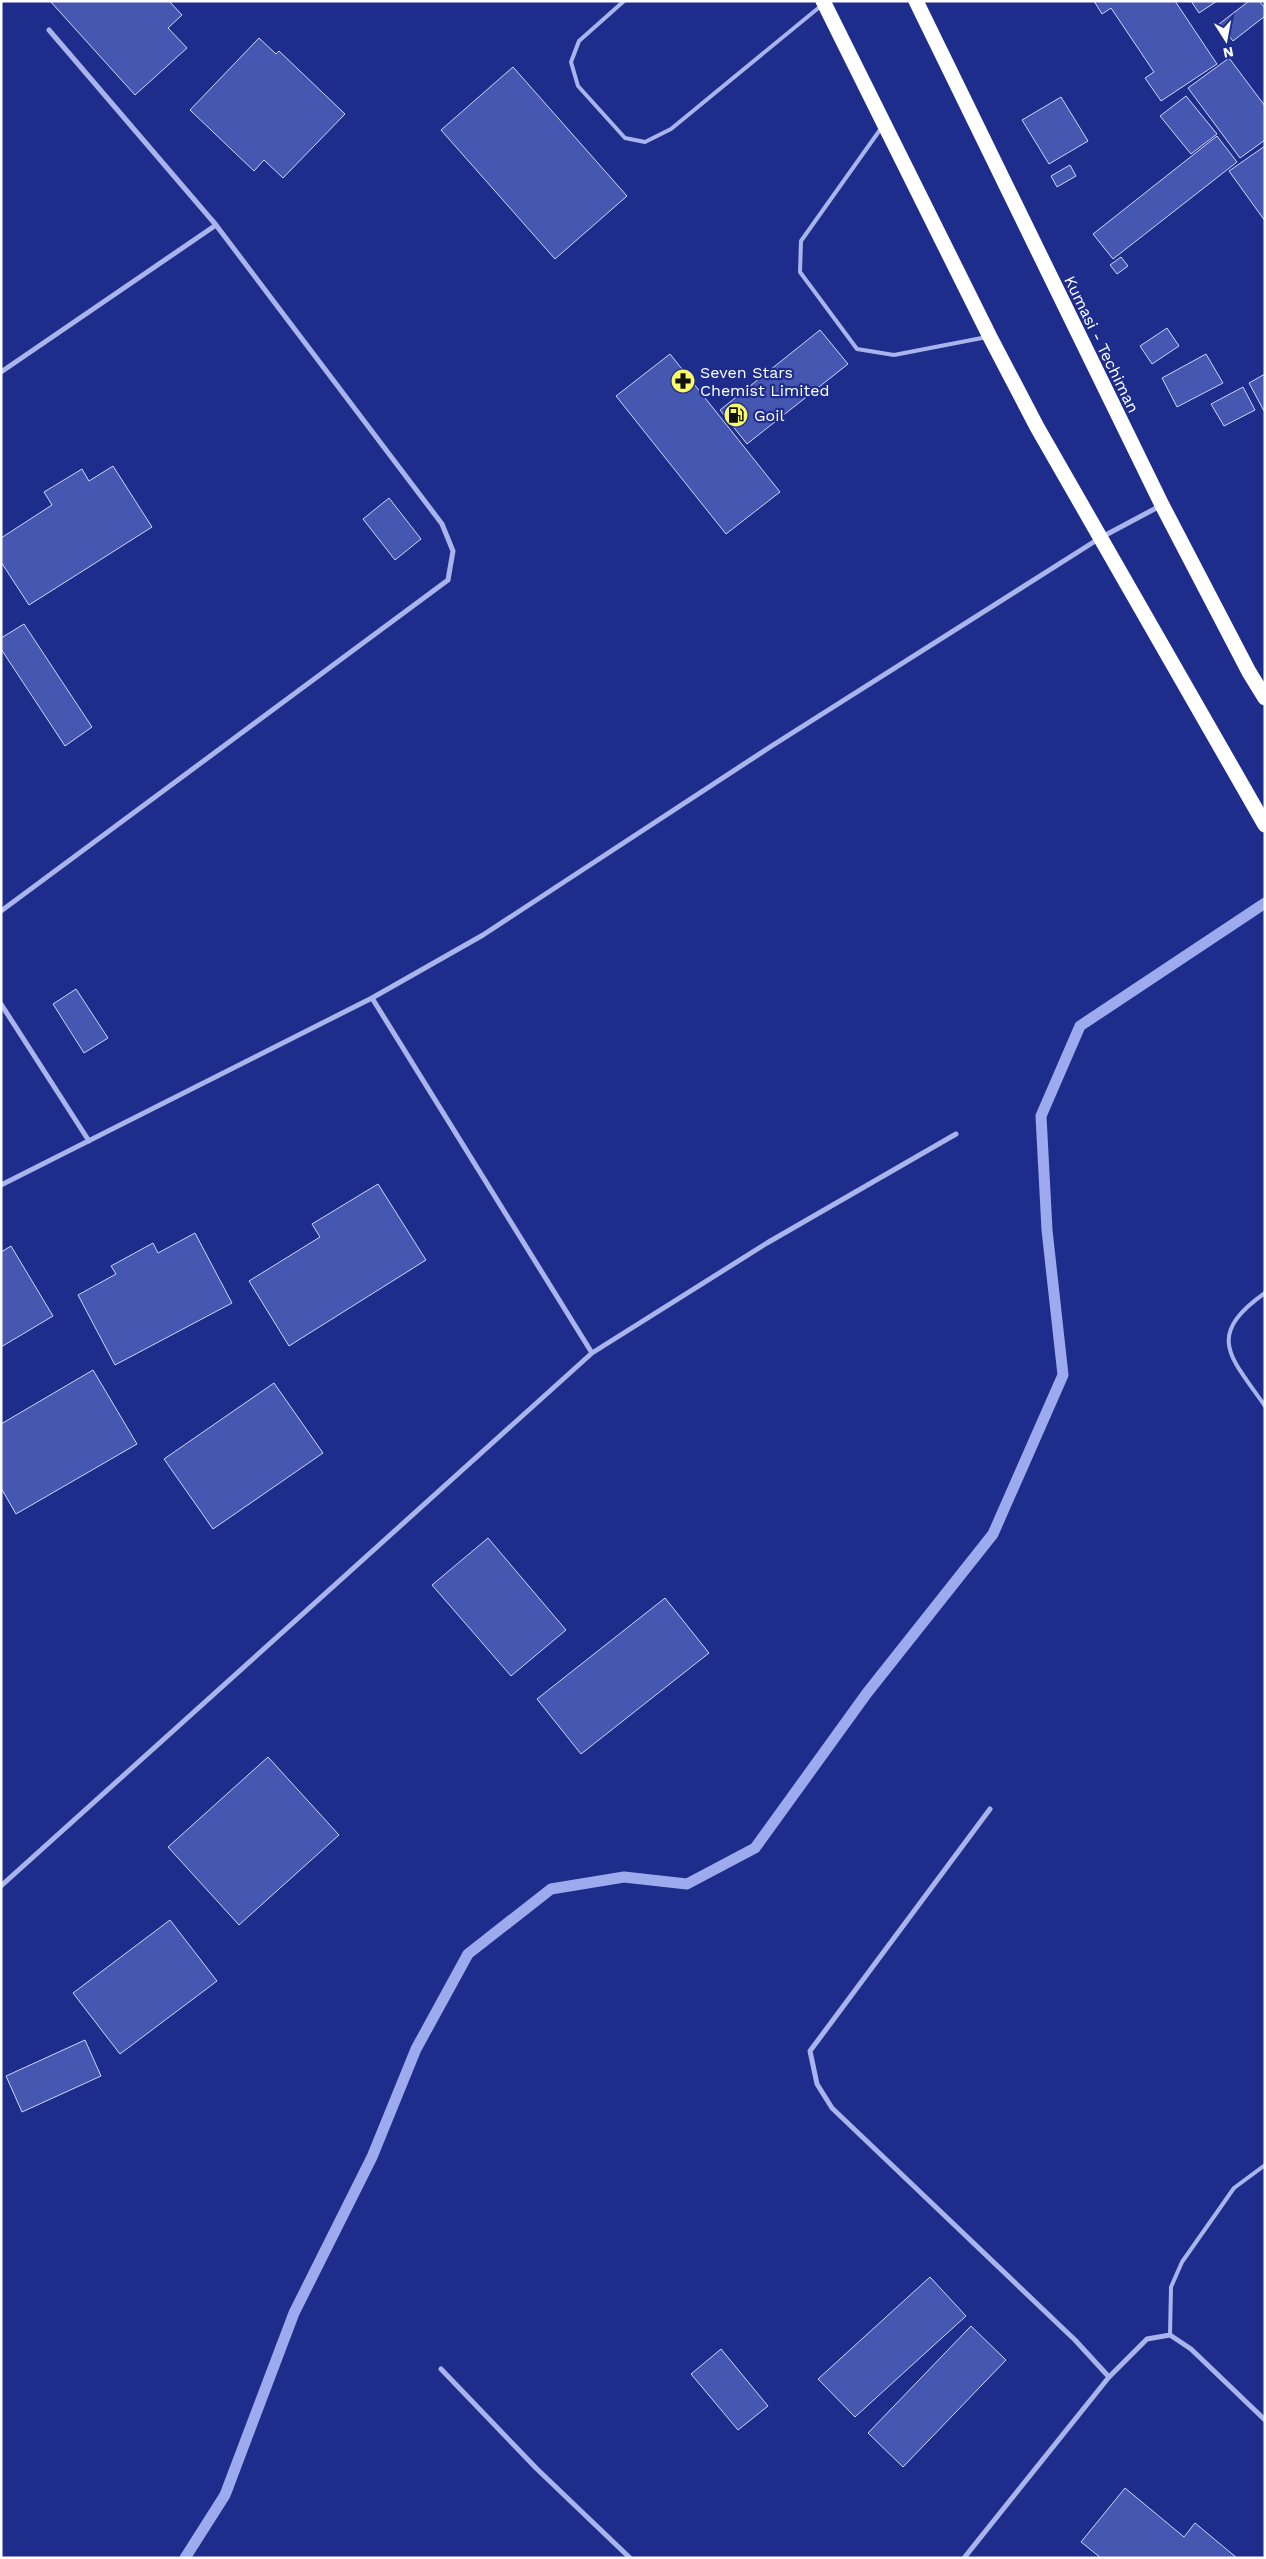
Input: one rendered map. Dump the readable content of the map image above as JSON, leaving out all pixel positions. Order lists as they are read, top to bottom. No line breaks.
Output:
{"streets":{"highway":["Kumasi - Techiman"]},"places":{"pharmacy":["Seven Stars Chemist Limited"],"fuel station":["Goil"]},"north":"bottom"}
